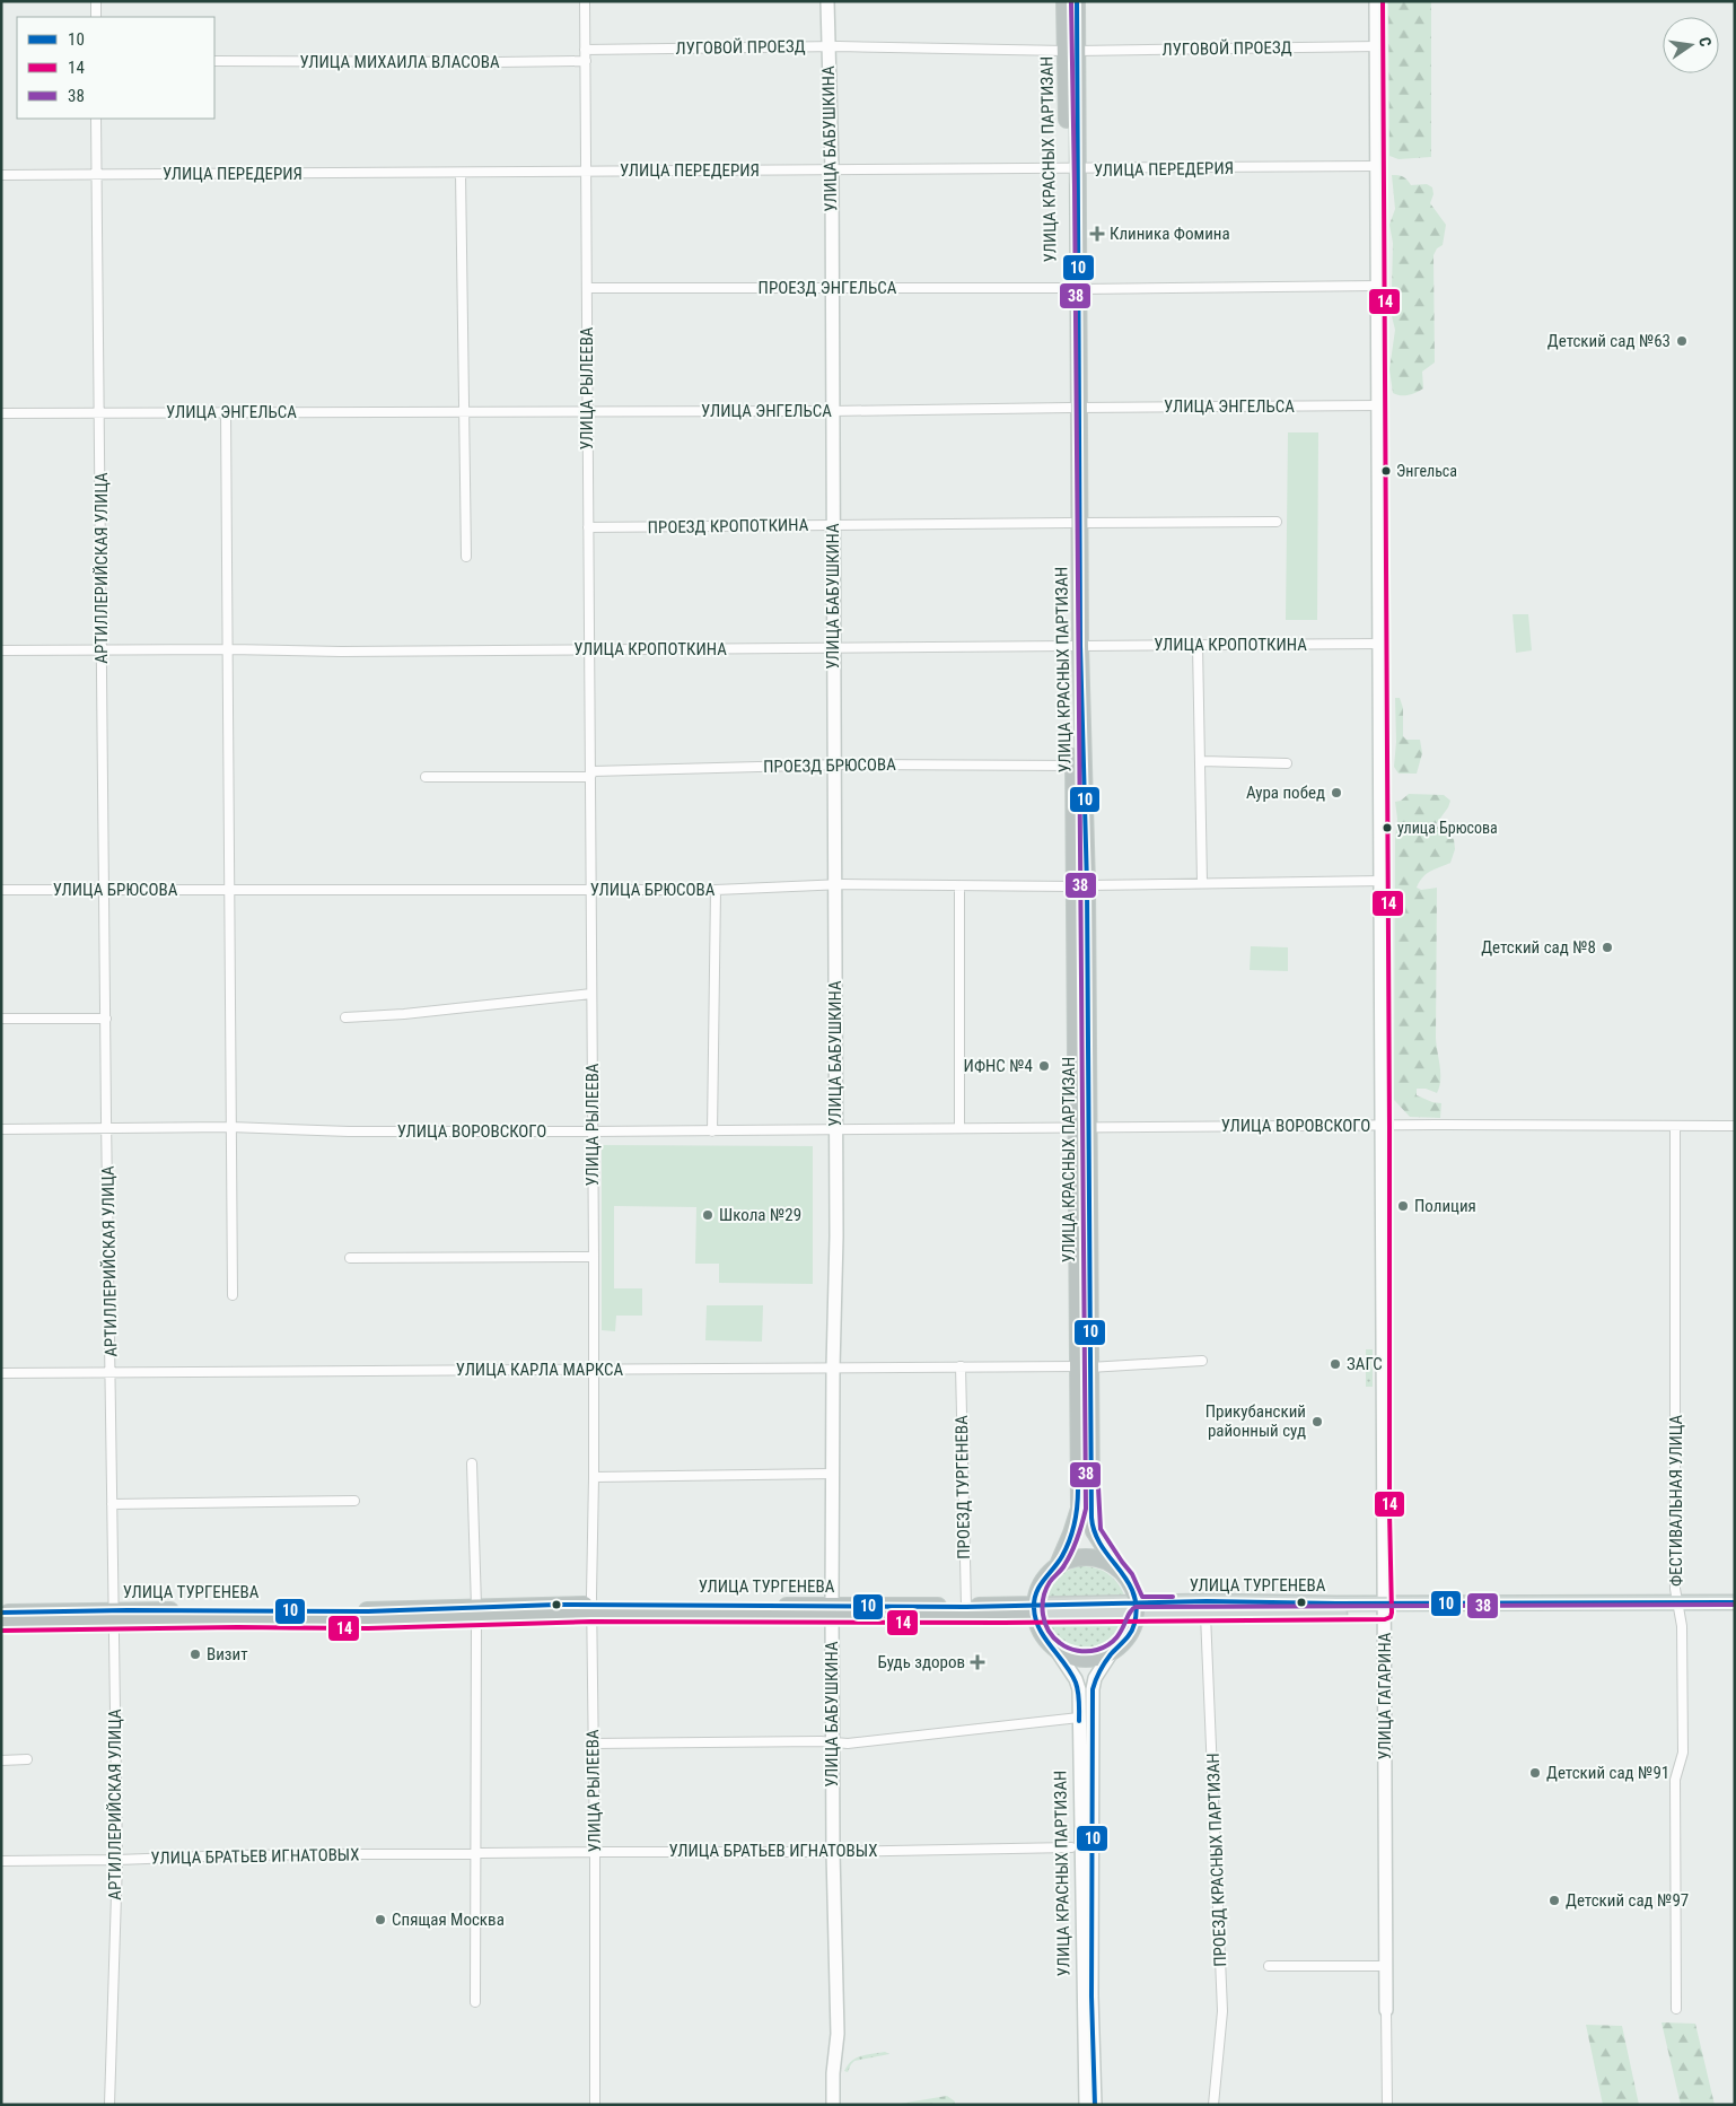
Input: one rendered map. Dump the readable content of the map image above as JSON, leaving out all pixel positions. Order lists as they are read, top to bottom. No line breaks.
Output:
{"streets":{"highway":["УЛИЦА КРАСНЫХ ПАРТИЗАН","УЛИЦА ТУРГЕНЕВА"],"street":["ЛУГОВОЙ ПРОЕЗД","УЛИЦА МИХАИЛА ВЛАСОВА","УЛИЦА БАБУШКИНА","УЛИЦА ПЕРЕДЕРИЯ","ПРОЕЗД ЭНГЕЛЬСА","УЛИЦА РЫЛЕЕВА","УЛИЦА ЭНГЕЛЬСА","ПРОЕЗД КРОПОТКИНА","АРТИЛЛЕРИЙСКАЯ УЛИЦА","УЛИЦА КРОПОТКИНА","ПРОЕЗД БРЮСОВА","УЛИЦА БРЮСОВА","УЛИЦА ВОРОВСКОГО","УЛИЦА КАРЛА МАРКСА","ПРОЕЗД ТУРГЕНЕВА","ФЕСТИВАЛЬНАЯ УЛИЦА","УЛИЦА ГАГАРИНА","УЛИЦА БРАТЬЕВ ИГНАТОВЫХ","ПРОЕЗД КРАСНЫХ ПАРТИЗАН"]},"crossings":[["ЛУГОВОЙ ПРОЕЗД","УЛИЦА БАБУШКИНА"],["ЛУГОВОЙ ПРОЕЗД","УЛИЦА КРАСНЫХ ПАРТИЗАН"],["ЛУГОВОЙ ПРОЕЗД","УЛИЦА РЫЛЕЕВА"],["ЛУГОВОЙ ПРОЕЗД","УЛИЦА ГАГАРИНА"],["УЛИЦА МИХАИЛА ВЛАСОВА","УЛИЦА РЫЛЕЕВА"],["УЛИЦА БАБУШКИНА","УЛИЦА ПЕРЕДЕРИЯ"],["УЛИЦА БАБУШКИНА","ПРОЕЗД ЭНГЕЛЬСА"],["УЛИЦА БАБУШКИНА","УЛИЦА ЭНГЕЛЬСА"],["УЛИЦА БАБУШКИНА","ПРОЕЗД КРОПОТКИНА"],["УЛИЦА БАБУШКИНА","УЛИЦА КРОПОТКИНА"],["УЛИЦА БАБУШКИНА","ПРОЕЗД БРЮСОВА"],["УЛИЦА БАБУШКИНА","УЛИЦА БРЮСОВА"],["УЛИЦА БАБУШКИНА","УЛИЦА ВОРОВСКОГО"],["УЛИЦА БАБУШКИНА","УЛИЦА КАРЛА МАРКСА"],["УЛИЦА БАБУШКИНА","УЛИЦА ТУРГЕНЕВА"],["УЛИЦА БАБУШКИНА","УЛИЦА БРАТЬЕВ ИГНАТОВЫХ"],["УЛИЦА КРАСНЫХ ПАРТИЗАН","УЛИЦА ПЕРЕДЕРИЯ"],["УЛИЦА КРАСНЫХ ПАРТИЗАН","ПРОЕЗД ЭНГЕЛЬСА"],["УЛИЦА КРАСНЫХ ПАРТИЗАН","УЛИЦА ЭНГЕЛЬСА"],["УЛИЦА КРАСНЫХ ПАРТИЗАН","ПРОЕЗД КРОПОТКИНА"],["УЛИЦА КРАСНЫХ ПАРТИЗАН","УЛИЦА КРОПОТКИНА"],["УЛИЦА КРАСНЫХ ПАРТИЗАН","ПРОЕЗД БРЮСОВА"],["УЛИЦА КРАСНЫХ ПАРТИЗАН","УЛИЦА БРЮСОВА"],["УЛИЦА КРАСНЫХ ПАРТИЗАН","УЛИЦА ВОРОВСКОГО"],["УЛИЦА КРАСНЫХ ПАРТИЗАН","УЛИЦА КАРЛА МАРКСА"],["УЛИЦА КРАСНЫХ ПАРТИЗАН","УЛИЦА ТУРГЕНЕВА"],["УЛИЦА ПЕРЕДЕРИЯ","УЛИЦА РЫЛЕЕВА"],["УЛИЦА ПЕРЕДЕРИЯ","АРТИЛЛЕРИЙСКАЯ УЛИЦА"],["УЛИЦА ПЕРЕДЕРИЯ","УЛИЦА ГАГАРИНА"],["ПРОЕЗД ЭНГЕЛЬСА","УЛИЦА РЫЛЕЕВА"],["ПРОЕЗД ЭНГЕЛЬСА","УЛИЦА ГАГАРИНА"],["УЛИЦА РЫЛЕЕВА","УЛИЦА ЭНГЕЛЬСА"],["УЛИЦА РЫЛЕЕВА","ПРОЕЗД КРОПОТКИНА"],["УЛИЦА РЫЛЕЕВА","УЛИЦА КРОПОТКИНА"],["УЛИЦА РЫЛЕЕВА","ПРОЕЗД БРЮСОВА"],["УЛИЦА РЫЛЕЕВА","УЛИЦА БРЮСОВА"],["УЛИЦА РЫЛЕЕВА","УЛИЦА ВОРОВСКОГО"],["УЛИЦА РЫЛЕЕВА","УЛИЦА КАРЛА МАРКСА"],["УЛИЦА РЫЛЕЕВА","УЛИЦА ТУРГЕНЕВА"],["УЛИЦА РЫЛЕЕВА","УЛИЦА БРАТЬЕВ ИГНАТОВЫХ"],["УЛИЦА ЭНГЕЛЬСА","АРТИЛЛЕРИЙСКАЯ УЛИЦА"],["УЛИЦА ЭНГЕЛЬСА","УЛИЦА ГАГАРИНА"],["АРТИЛЛЕРИЙСКАЯ УЛИЦА","УЛИЦА КРОПОТКИНА"],["АРТИЛЛЕРИЙСКАЯ УЛИЦА","УЛИЦА БРЮСОВА"],["АРТИЛЛЕРИЙСКАЯ УЛИЦА","УЛИЦА ВОРОВСКОГО"],["АРТИЛЛЕРИЙСКАЯ УЛИЦА","УЛИЦА КАРЛА МАРКСА"],["АРТИЛЛЕРИЙСКАЯ УЛИЦА","УЛИЦА ТУРГЕНЕВА"],["АРТИЛЛЕРИЙСКАЯ УЛИЦА","УЛИЦА БРАТЬЕВ ИГНАТОВЫХ"],["УЛИЦА КРОПОТКИНА","УЛИЦА ГАГАРИНА"],["УЛИЦА БРЮСОВА","УЛИЦА ГАГАРИНА"],["УЛИЦА ВОРОВСКОГО","ФЕСТИВАЛЬНАЯ УЛИЦА"],["УЛИЦА ВОРОВСКОГО","УЛИЦА ГАГАРИНА"],["УЛИЦА КАРЛА МАРКСА","ПРОЕЗД ТУРГЕНЕВА"],["ПРОЕЗД ТУРГЕНЕВА","УЛИЦА ТУРГЕНЕВА"],["ФЕСТИВАЛЬНАЯ УЛИЦА","УЛИЦА ТУРГЕНЕВА"],["УЛИЦА ТУРГЕНЕВА","УЛИЦА ГАГАРИНА"],["УЛИЦА ТУРГЕНЕВА","ПРОЕЗД КРАСНЫХ ПАРТИЗАН"]],"places":{"health":["Клиника Фомина","Будь здоров"],"other":["Детский сад №63","Энгельса","Аура побед","улица Брюсова","Детский сад №8","ИФНС №4","Полиция","Школа №29","ЗАГС","Прикубанский районный суд","Визит","Детский сад №91","Детский сад №97","Спящая Москва"]},"lines":["transit line 10","transit line 14","transit line 38"],"legend":["10","14","38"],"north":"right"}
